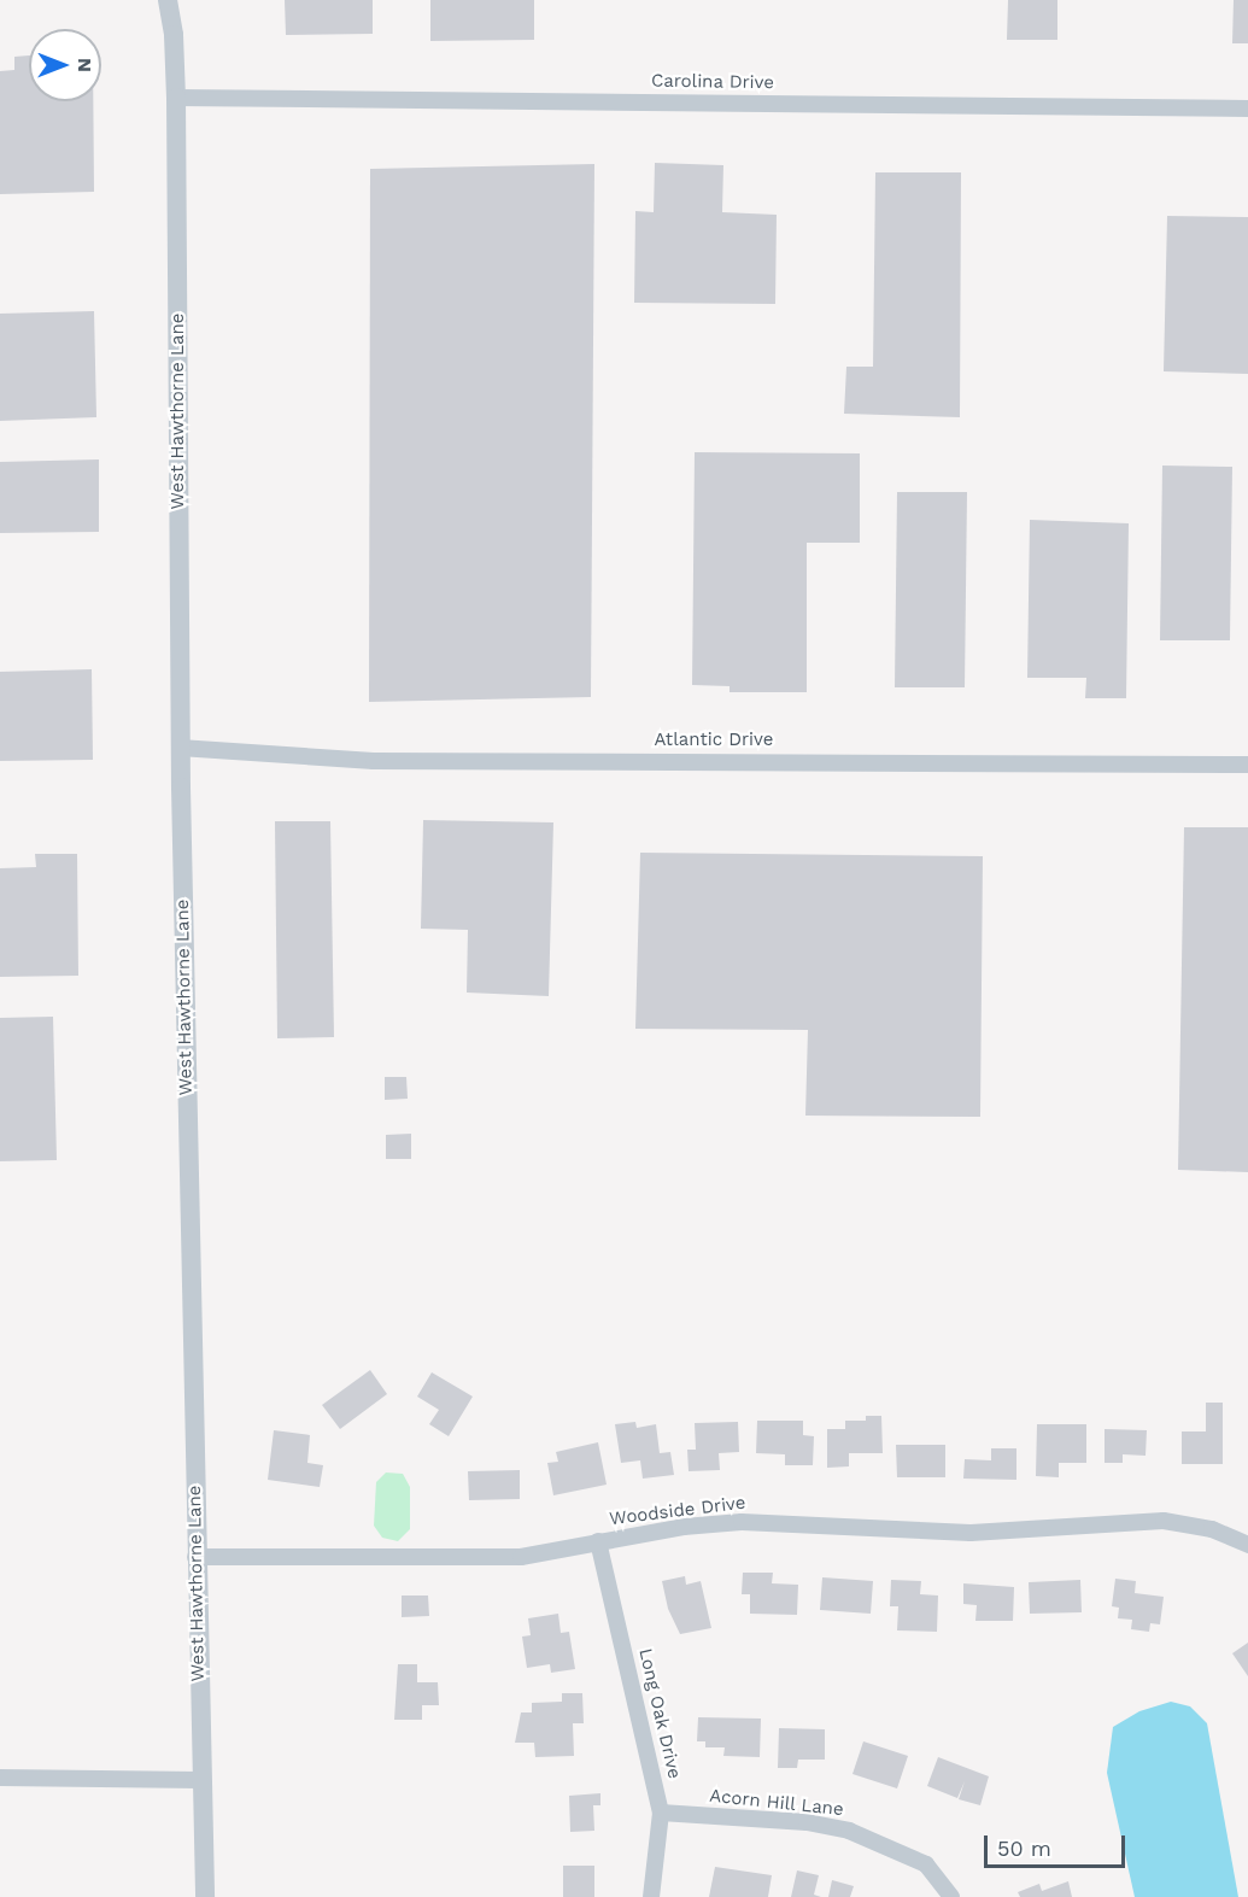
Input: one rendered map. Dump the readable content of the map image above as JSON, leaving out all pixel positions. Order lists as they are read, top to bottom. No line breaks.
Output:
{"streets":{"street":["Carolina Drive","West Hawthorne Lane","Atlantic Drive","Woodside Drive","Long Oak Drive","Acorn Hill Lane"]},"crossings":[["Carolina Drive","West Hawthorne Lane"],["West Hawthorne Lane","Atlantic Drive"],["West Hawthorne Lane","Woodside Drive"],["Woodside Drive","Long Oak Drive"],["Long Oak Drive","Acorn Hill Lane"]],"scale_bar":"50 m","north":"right"}
